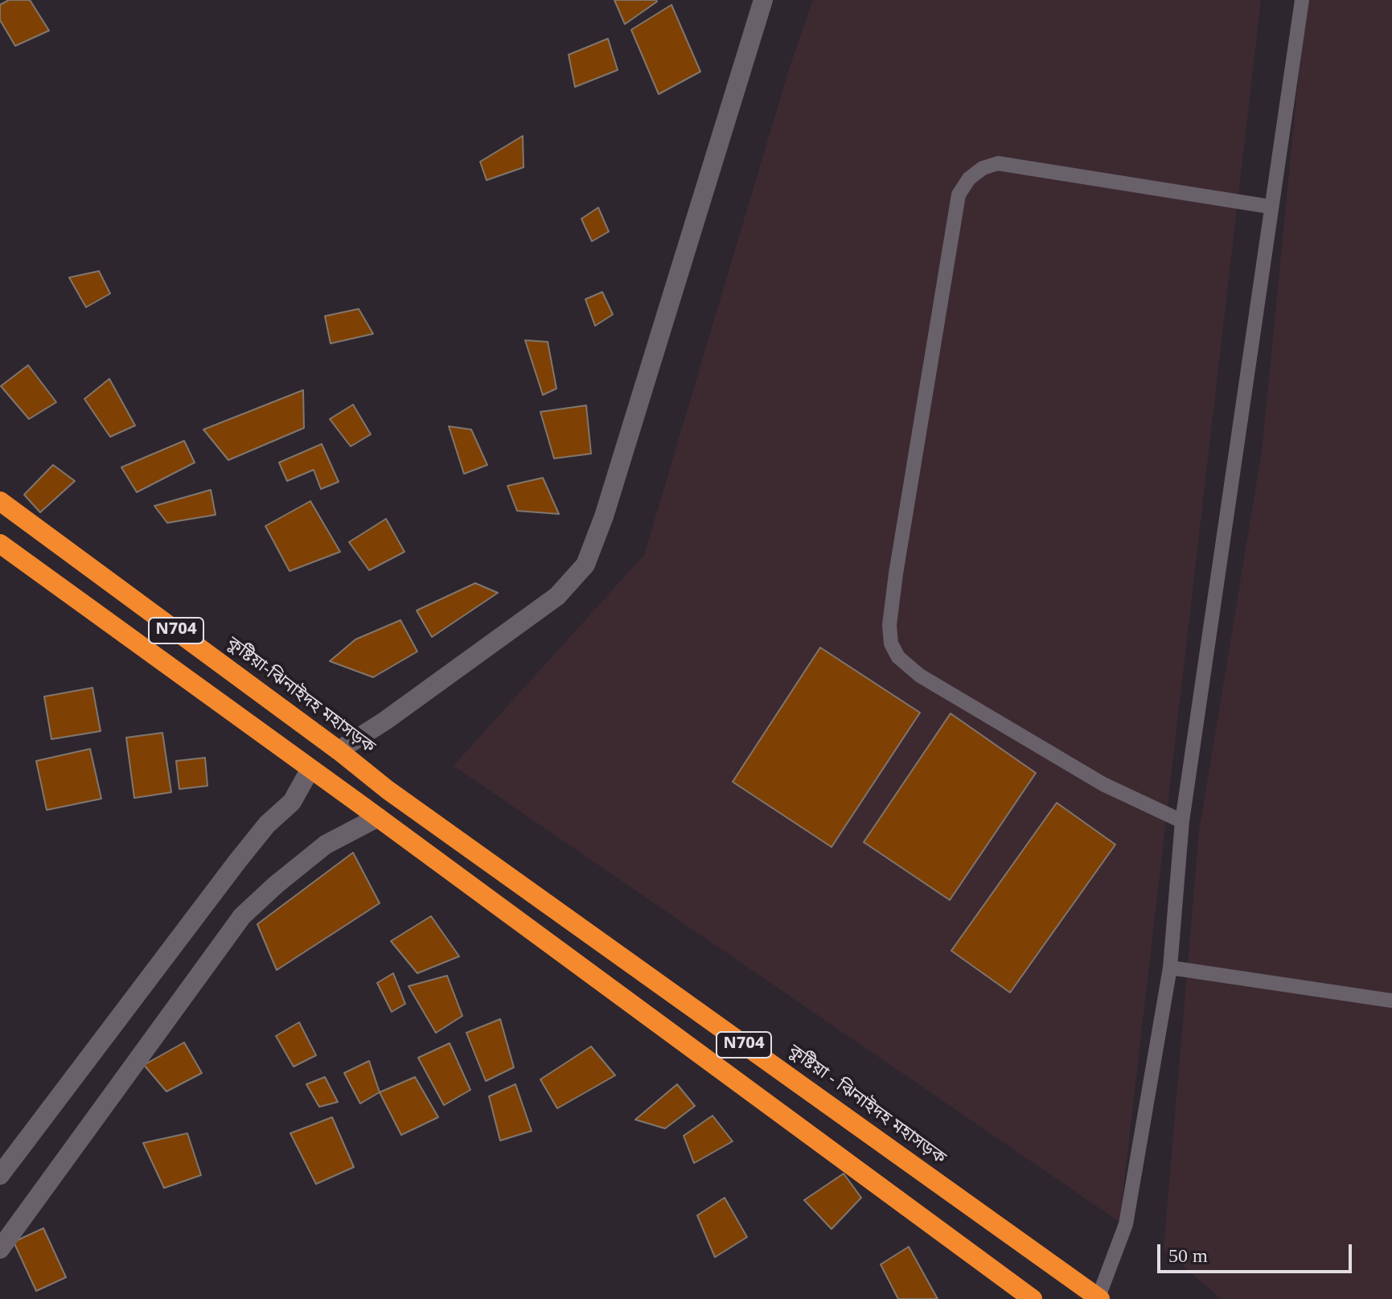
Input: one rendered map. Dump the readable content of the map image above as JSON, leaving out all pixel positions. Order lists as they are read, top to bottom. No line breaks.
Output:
{"streets":{"highway":["N704","কুষ্টিয়া-ঝিনাইদহ মহাসড়ক","কুষ্টিয়া - ঝিনাইদহ মহাসড়ক"]},"crossings":[["কুষ্টিয়া-ঝিনাইদহ মহাসড়ক","কুষ্টিয়া - ঝিনাইদহ মহাসড়ক"]],"scale_bar":"50 m"}
